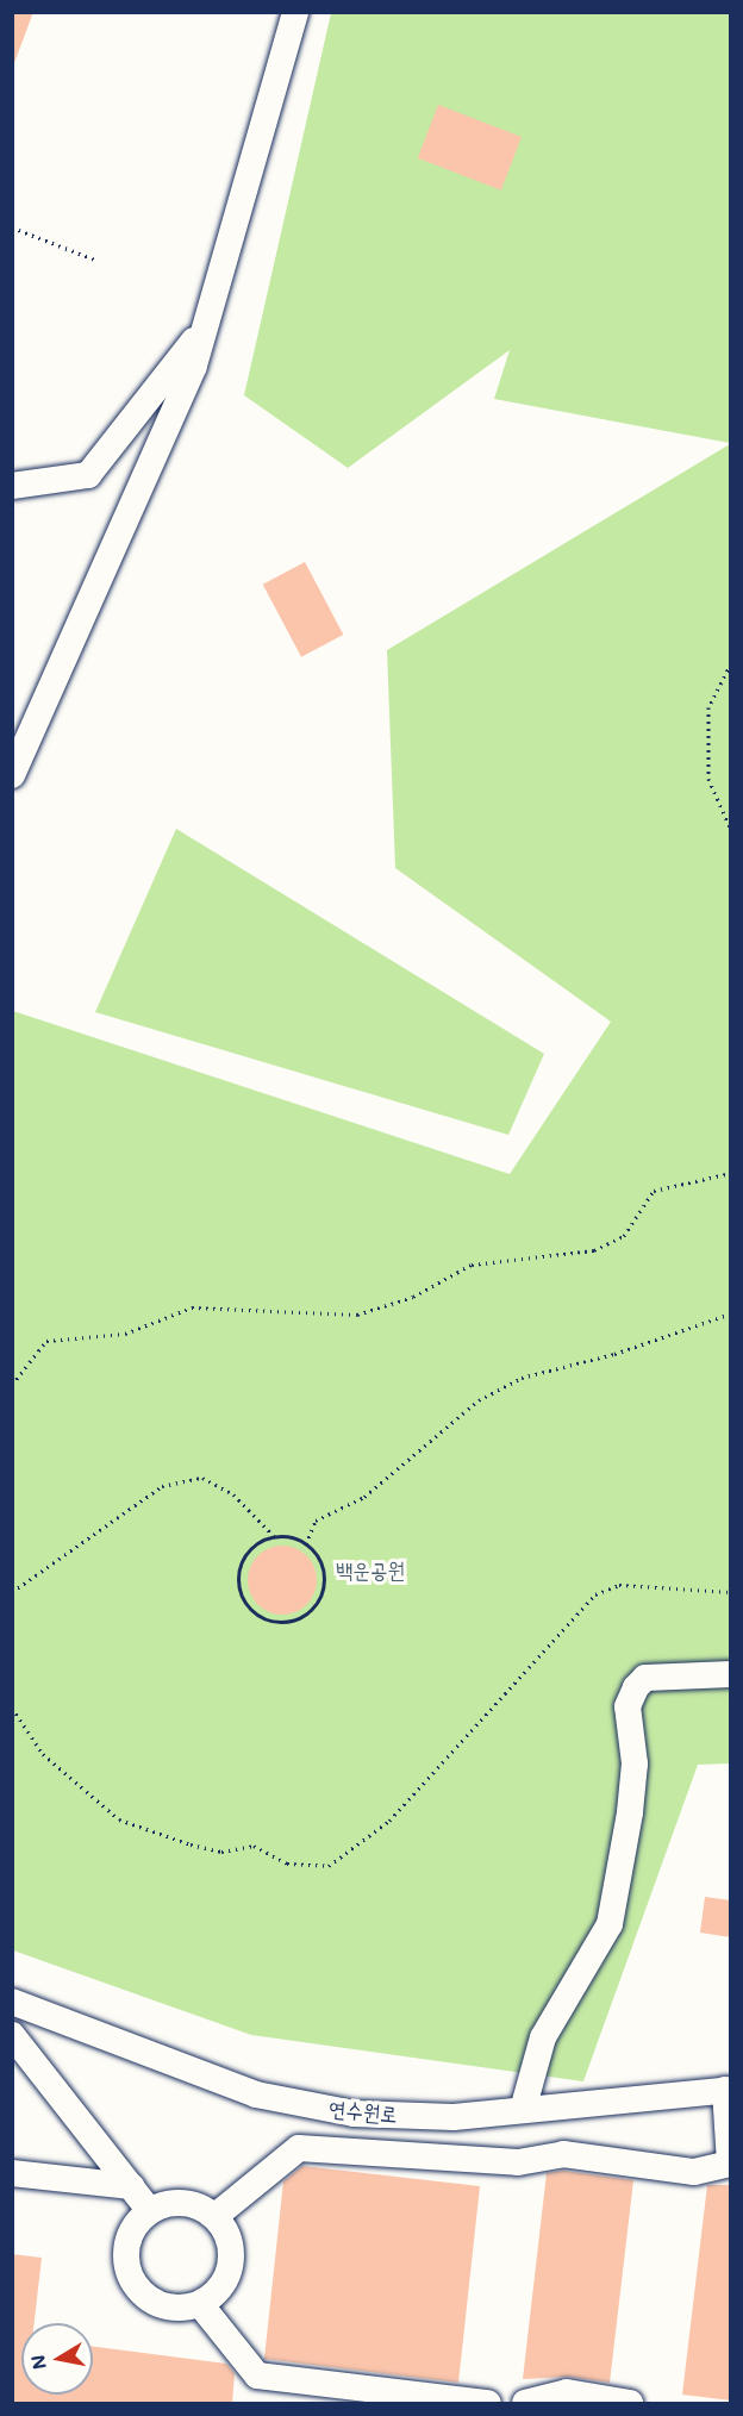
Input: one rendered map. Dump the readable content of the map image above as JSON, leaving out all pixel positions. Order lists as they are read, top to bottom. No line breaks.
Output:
{"streets":{"street":["연수원로"]},"parks":["백운공원"],"north":"left"}
